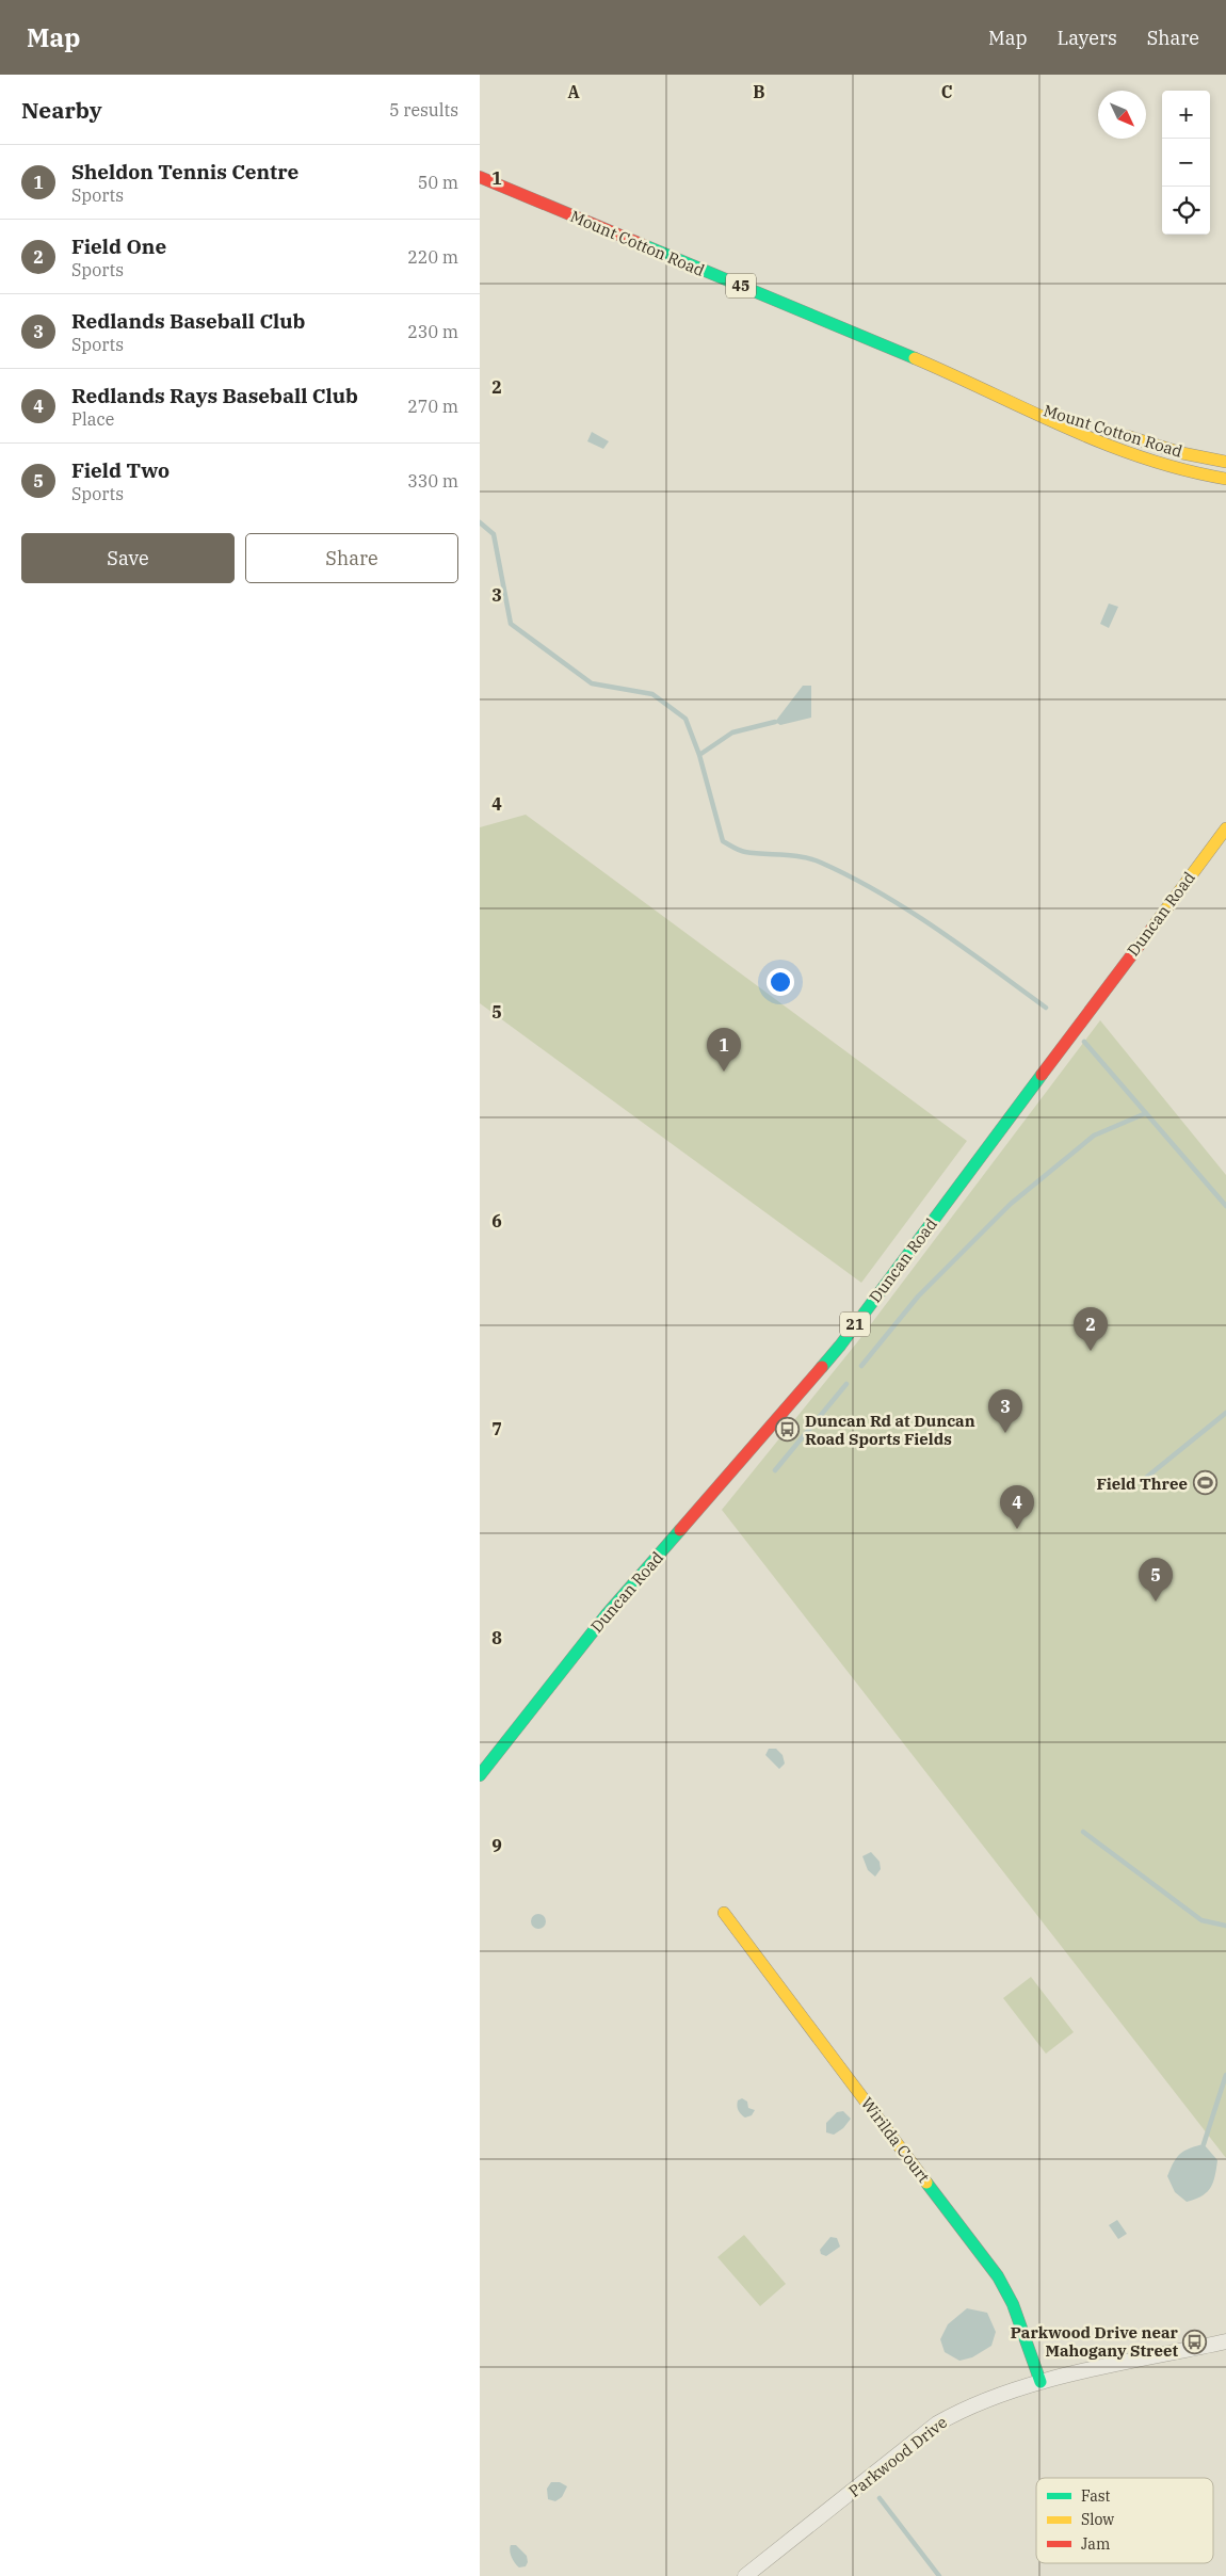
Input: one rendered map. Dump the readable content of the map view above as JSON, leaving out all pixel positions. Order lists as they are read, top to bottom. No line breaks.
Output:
{"streets":{"main road":["Mount Cotton Road","45","Duncan Road","21","Wirilda Court"],"street":["Parkwood Drive"]},"crossings":[["Wirilda Court","Parkwood Drive"]],"places":{"bus stop":["Duncan Rd at Duncan Road Sports Fields","Parkwood Drive near Mahogany Street"],"sports":["Field Three"]},"legend":["Fast","Slow","Jam"],"north":"bottom right","page":{"header":"Map","nav":["Map","Layers","Share"],"heading":["Nearby","5 results"],"map_buttons":["+","−"],"list":[{"mark":"1","name":"Sheldon Tennis Centre","note":"Sports","value":"50 m"},{"mark":"2","name":"Field One","note":"Sports","value":"220 m"},{"mark":"3","name":"Redlands Baseball Club","note":"Sports","value":"230 m"},{"mark":"4","name":"Redlands Rays Baseball Club","note":"Place","value":"270 m"},{"mark":"5","name":"Field Two","note":"Sports","value":"330 m"}],"buttons":["Save","Share"],"pins":["1","2","3","4","5"]},"grid":{"columns":["A","B","C"],"rows":["1","2","3","4","5","6","7","8","9"]}}
